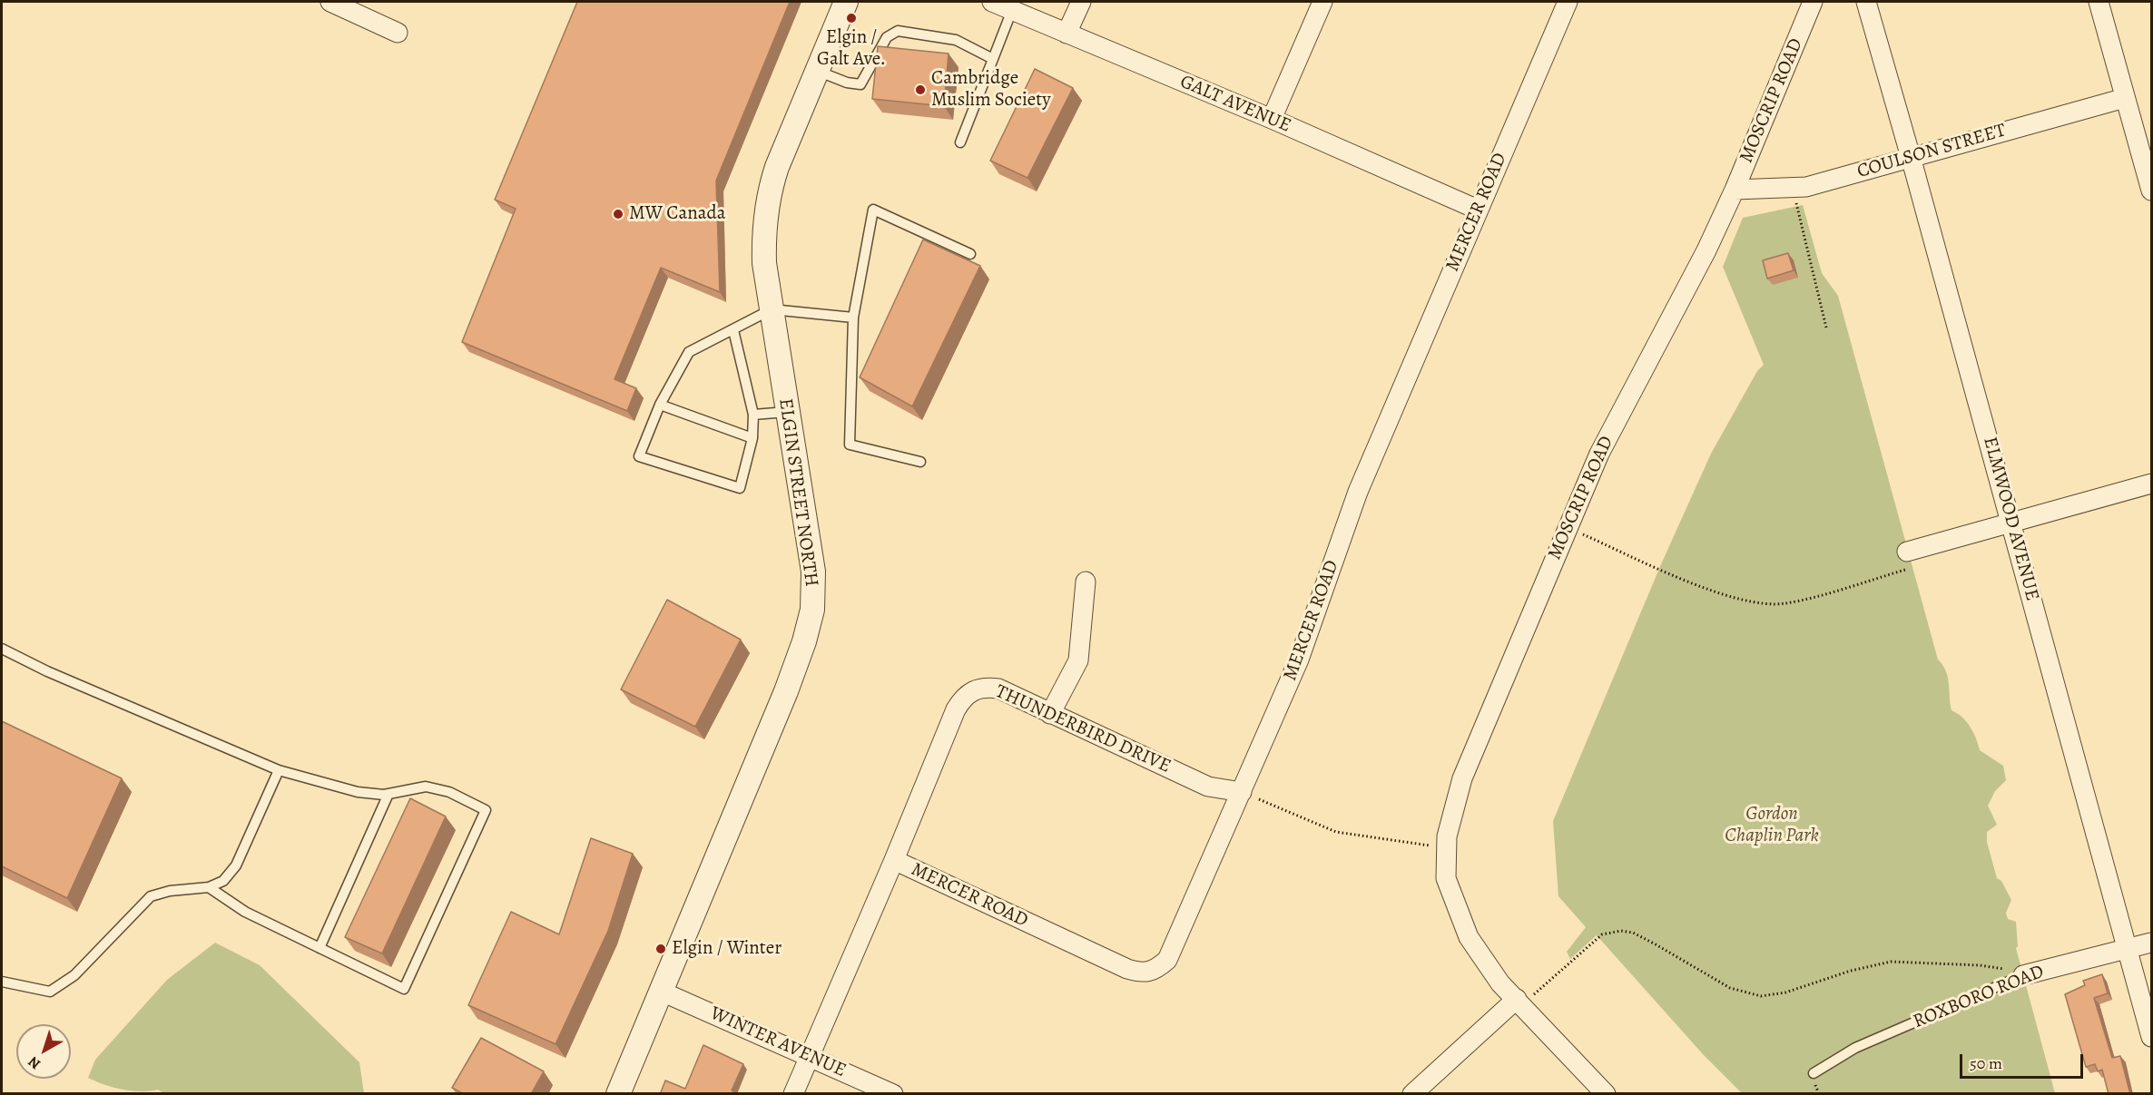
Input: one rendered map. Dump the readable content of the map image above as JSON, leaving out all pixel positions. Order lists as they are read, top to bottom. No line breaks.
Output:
{"streets":{"street":["MOSCRIP ROAD","GALT AVENUE","COULSON STREET","MERCER ROAD","ELGIN STREET NORTH","ELMWOOD AVENUE","THUNDERBIRD DRIVE","ROXBORO ROAD","WINTER AVENUE"]},"crossings":[["MOSCRIP ROAD","COULSON STREET"],["GALT AVENUE","MERCER ROAD"],["COULSON STREET","ELMWOOD AVENUE"],["MERCER ROAD","THUNDERBIRD DRIVE"],["ELGIN STREET NORTH","WINTER AVENUE"],["ELMWOOD AVENUE","ROXBORO ROAD"],["THUNDERBIRD DRIVE","WINTER AVENUE"]],"parks":["Gordon Chaplin Park"],"places":["Elgin / Galt Ave.","Cambridge Muslim Society","MW Canada","Elgin / Winter"],"scale_bar":"50 m","north":"bottom left"}
